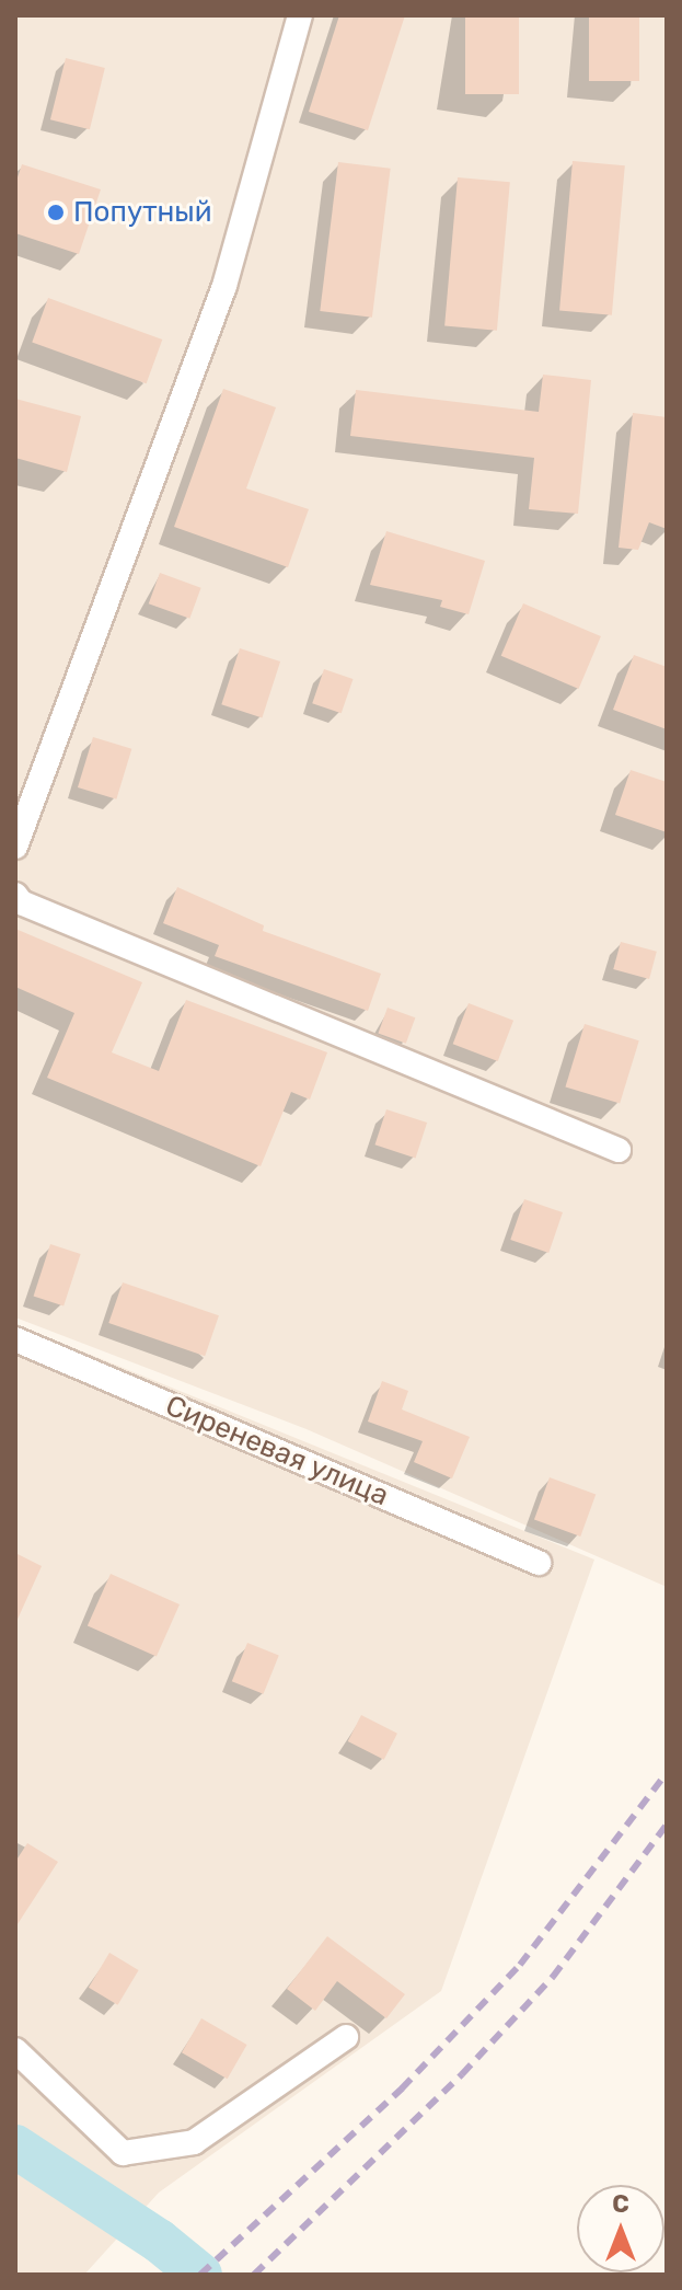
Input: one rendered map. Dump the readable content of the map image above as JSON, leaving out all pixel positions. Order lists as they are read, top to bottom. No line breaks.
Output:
{"streets":{"street":["Сиреневая улица"]},"places":["Попутный"],"north":"top"}
